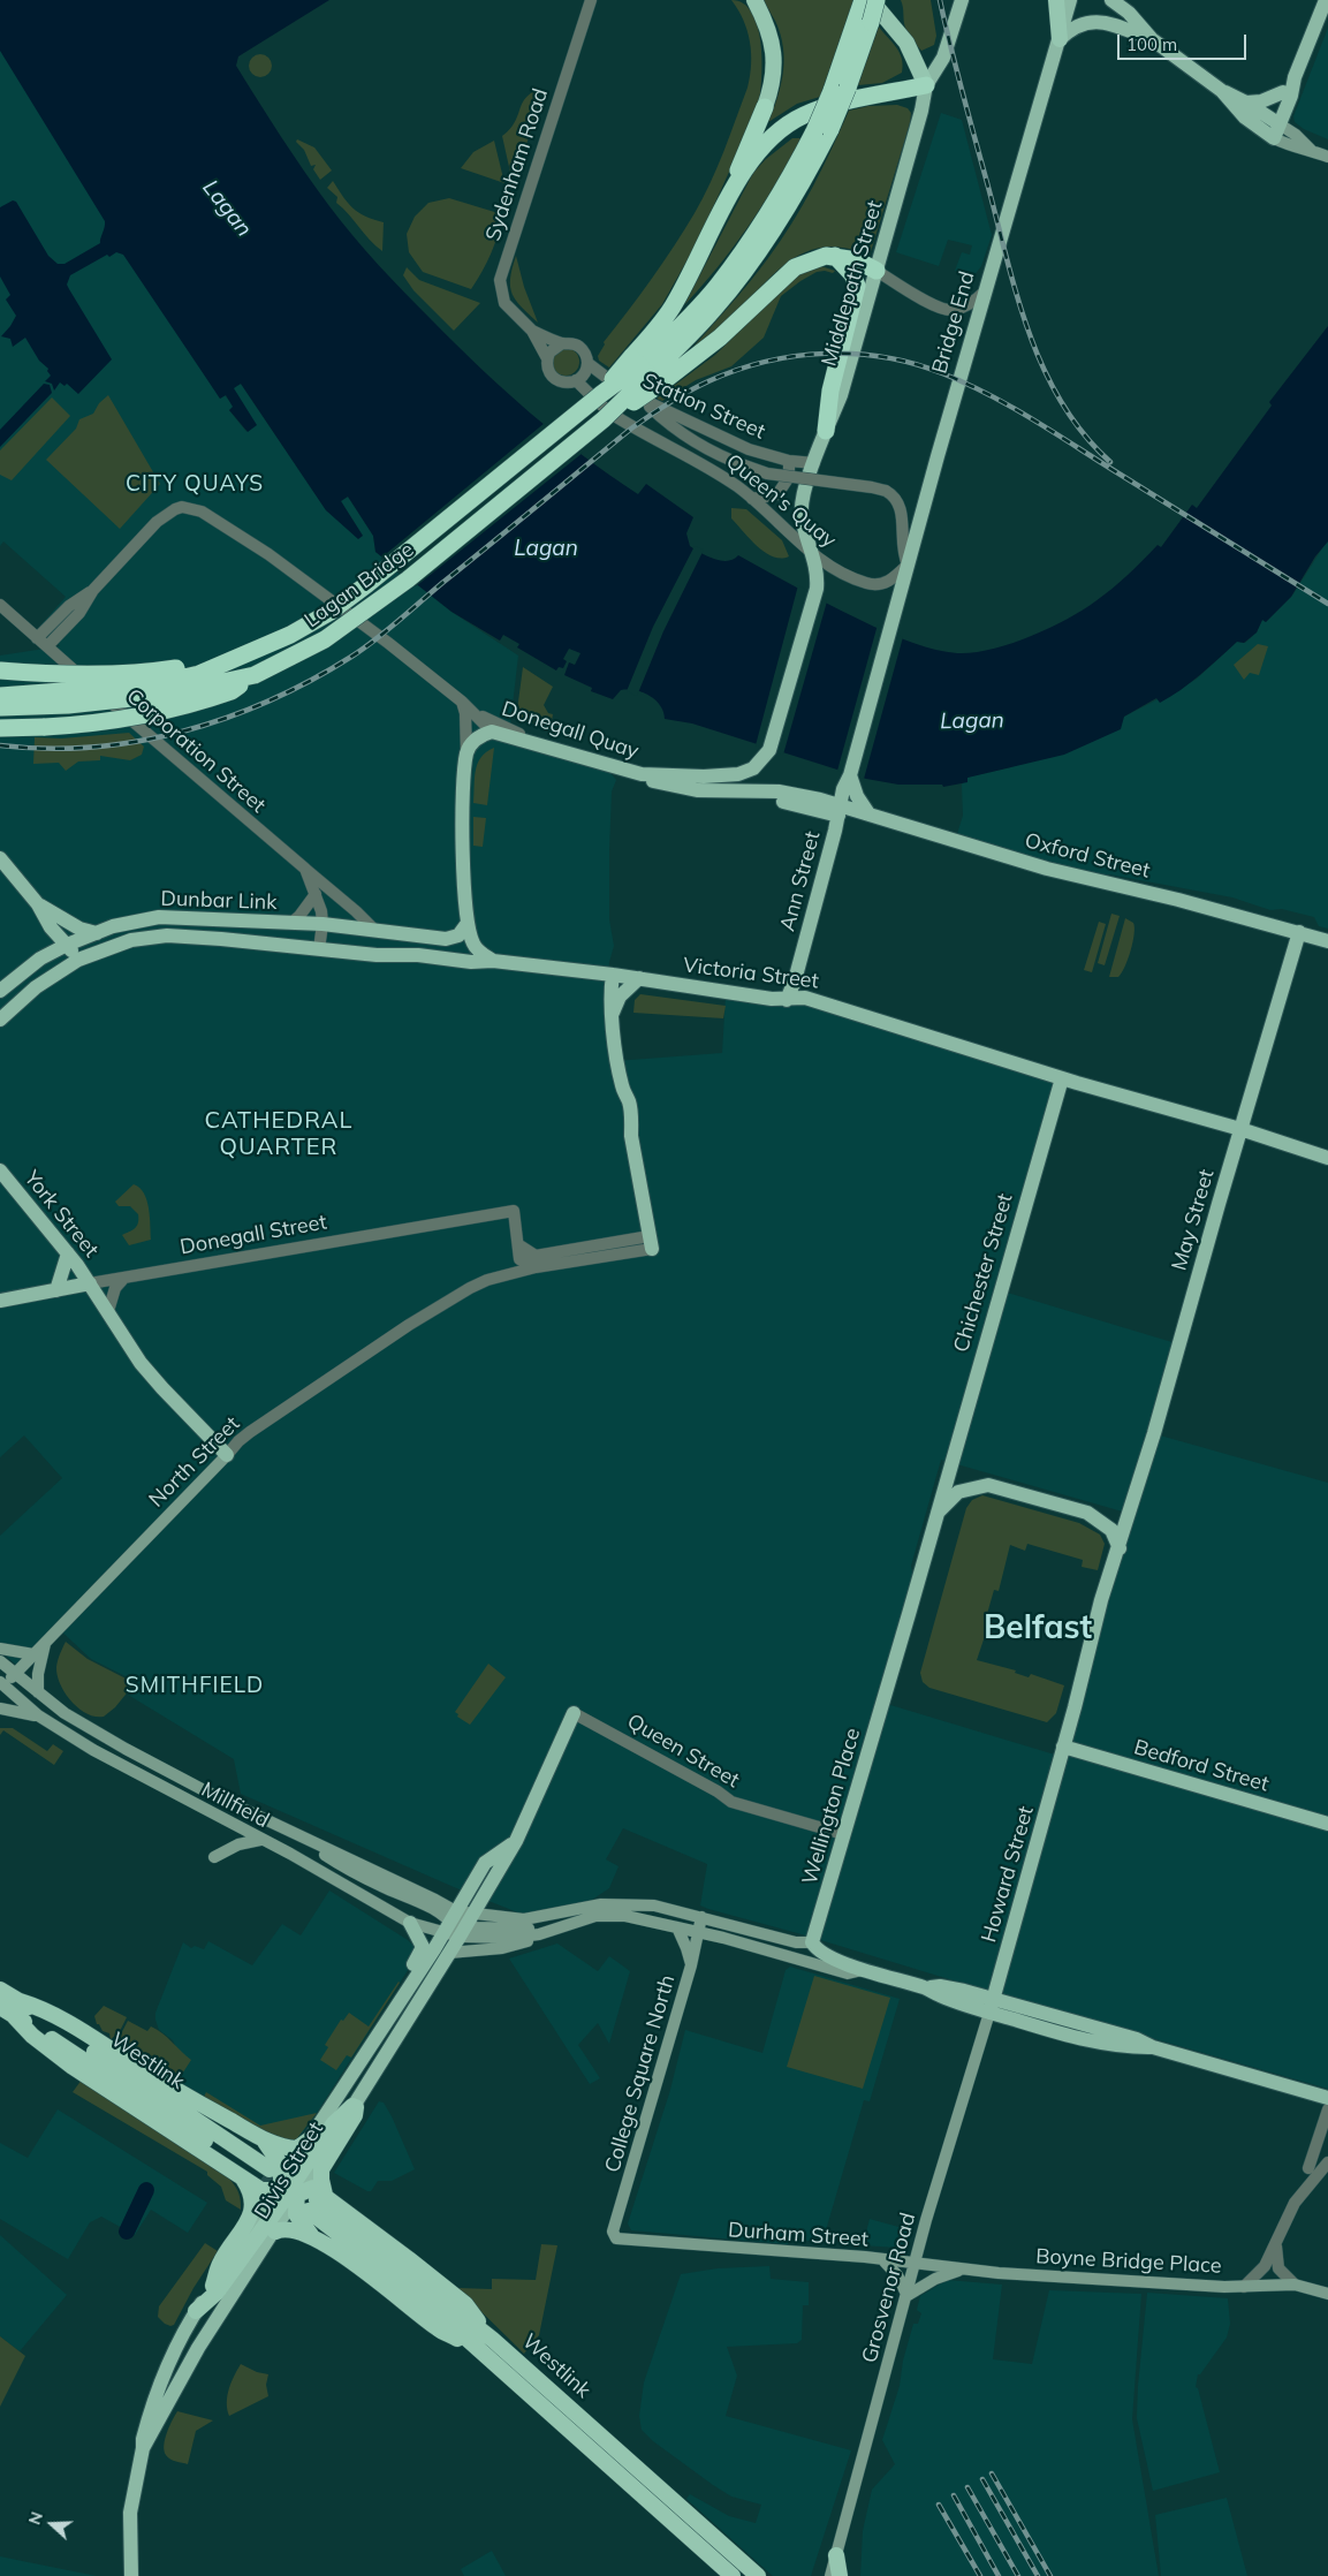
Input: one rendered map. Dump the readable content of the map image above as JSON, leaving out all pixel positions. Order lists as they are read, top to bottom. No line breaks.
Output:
{"streets":{"highway":["Bridge End","Lagan Bridge","Westlink"],"main road":["Middlepath Street","Donegall Quay","Oxford Street","Ann Street","Dunbar Link","Victoria Street","York Street","May Street","Donegall Street","Chichester Street","North Street","Bedford Street","Millfield","Wellington Place","Howard Street","College Square North","Divis Street","Durham Street","Boyne Bridge Place","Grosvenor Road"],"street":["Sydenham Road","Station Street","Queen's Quay","Corporation Street","Queen Street"]},"crossings":[["Sydenham Road","Station Street"],["Sydenham Road","Queen's Quay"],["Middlepath Street","Station Street"],["Middlepath Street","Queen's Quay"],["Middlepath Street","Donegall Quay"],["Bridge End","Queen's Quay"],["Bridge End","Ann Street"],["Station Street","Queen's Quay"],["Donegall Quay","Oxford Street"],["Donegall Quay","Ann Street"],["Corporation Street","Dunbar Link"],["Oxford Street","Ann Street"],["Oxford Street","May Street"],["Ann Street","Victoria Street"],["Dunbar Link","Victoria Street"],["Victoria Street","May Street"],["Victoria Street","Chichester Street"],["York Street","Donegall Street"],["York Street","North Street"],["May Street","Howard Street"],["Donegall Street","North Street"],["Chichester Street","Wellington Place"],["North Street","Millfield"],["Queen Street","Divis Street"],["Bedford Street","Howard Street"],["Millfield","Divis Street"],["Howard Street","Grosvenor Road"],["College Square North","Durham Street"],["Durham Street","Boyne Bridge Place"],["Durham Street","Grosvenor Road"]],"districts":["CITY QUAYS","CATHEDRAL QUARTER","Belfast","SMITHFIELD"],"water":["Lagan"],"scale_bar":"100 m","north":"left"}
